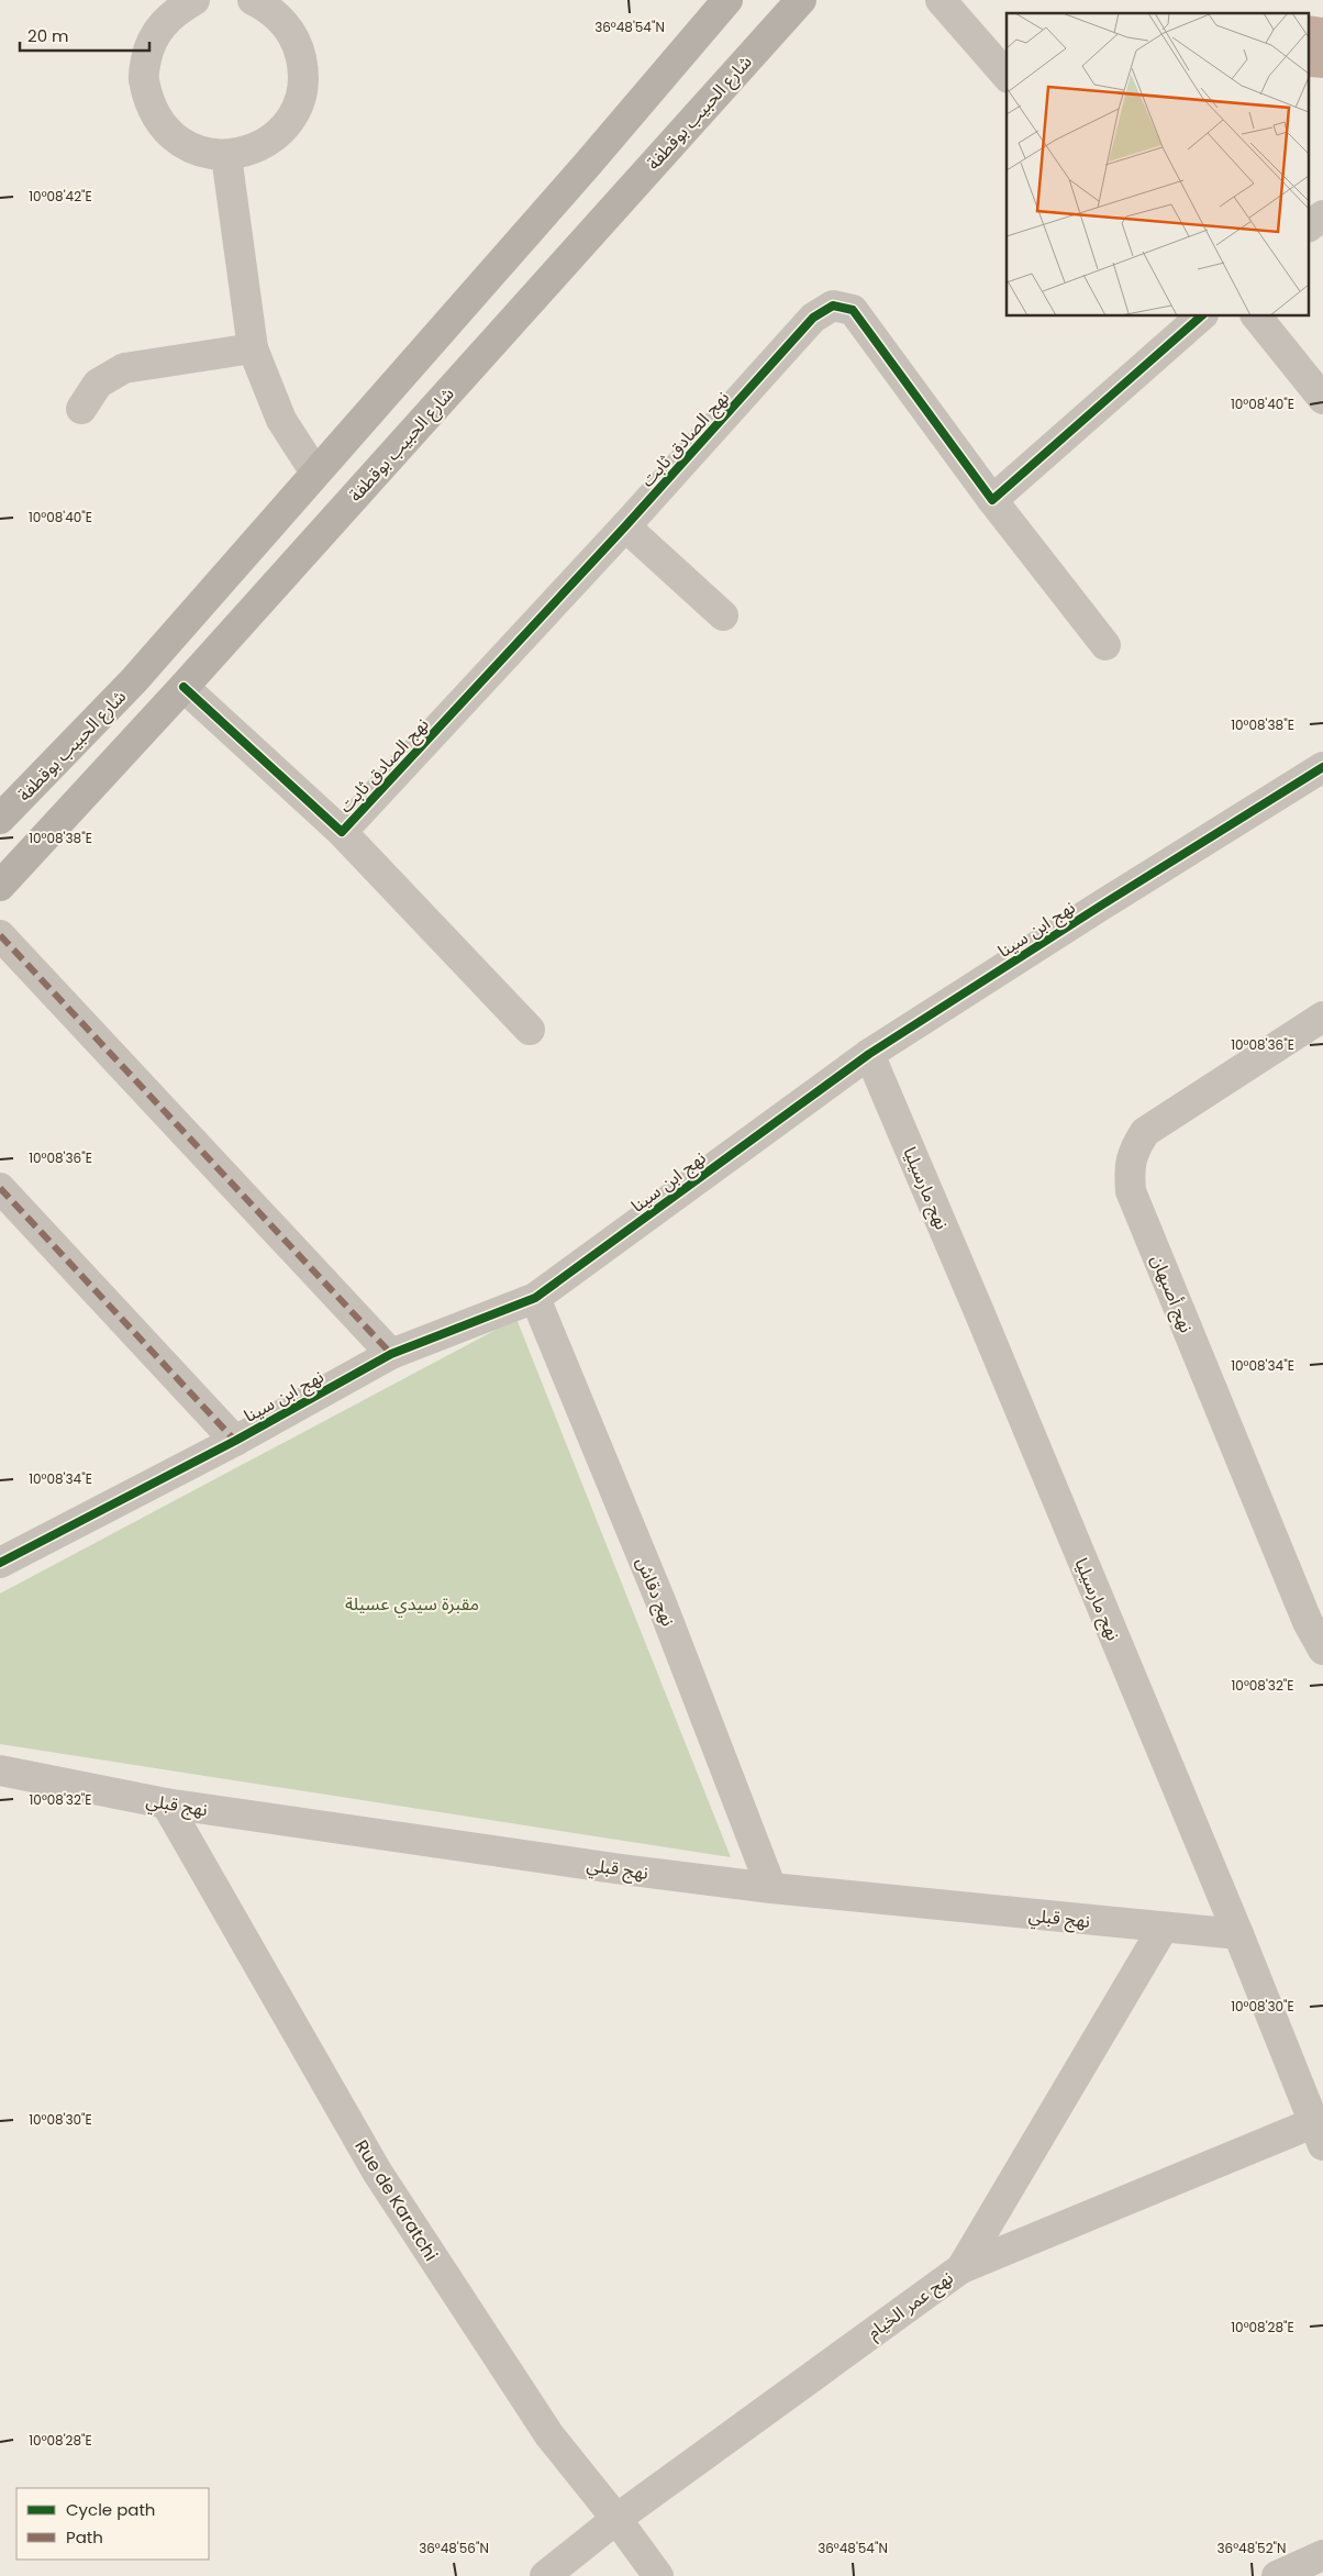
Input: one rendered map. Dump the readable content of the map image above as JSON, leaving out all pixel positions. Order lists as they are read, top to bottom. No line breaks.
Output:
{"streets":{"main road":["شارع الحبيب بوقطفة"],"street":["نهج الصادق ثابت","نهج ابن سينا","نهج مارسيليا","نهج أصبهان","نهج دقاش","نهج قبلي","Rue de Karatchi","نهج عمر الخيام"]},"crossings":[["شارع الحبيب بوقطفة","نهج الصادق ثابت"],["نهج ابن سينا","نهج مارسيليا"],["نهج ابن سينا","نهج دقاش"],["نهج مارسيليا","نهج قبلي"],["نهج مارسيليا","نهج عمر الخيام"],["نهج دقاش","نهج قبلي"],["نهج قبلي","Rue de Karatchi"],["Rue de Karatchi","نهج عمر الخيام"]],"parks":["مقبرة سيدي عسيلة"],"legend":["Cycle path","Path"],"scale_bar":"20 m","coordinates":["36°48'54\"N","10°08'42\"E","10°08'40\"E","10°08'38\"E","10°08'36\"E","10°08'34\"E","10°08'32\"E","10°08'30\"E","10°08'28\"E","36°48'56\"N","36°48'52\"N"]}
